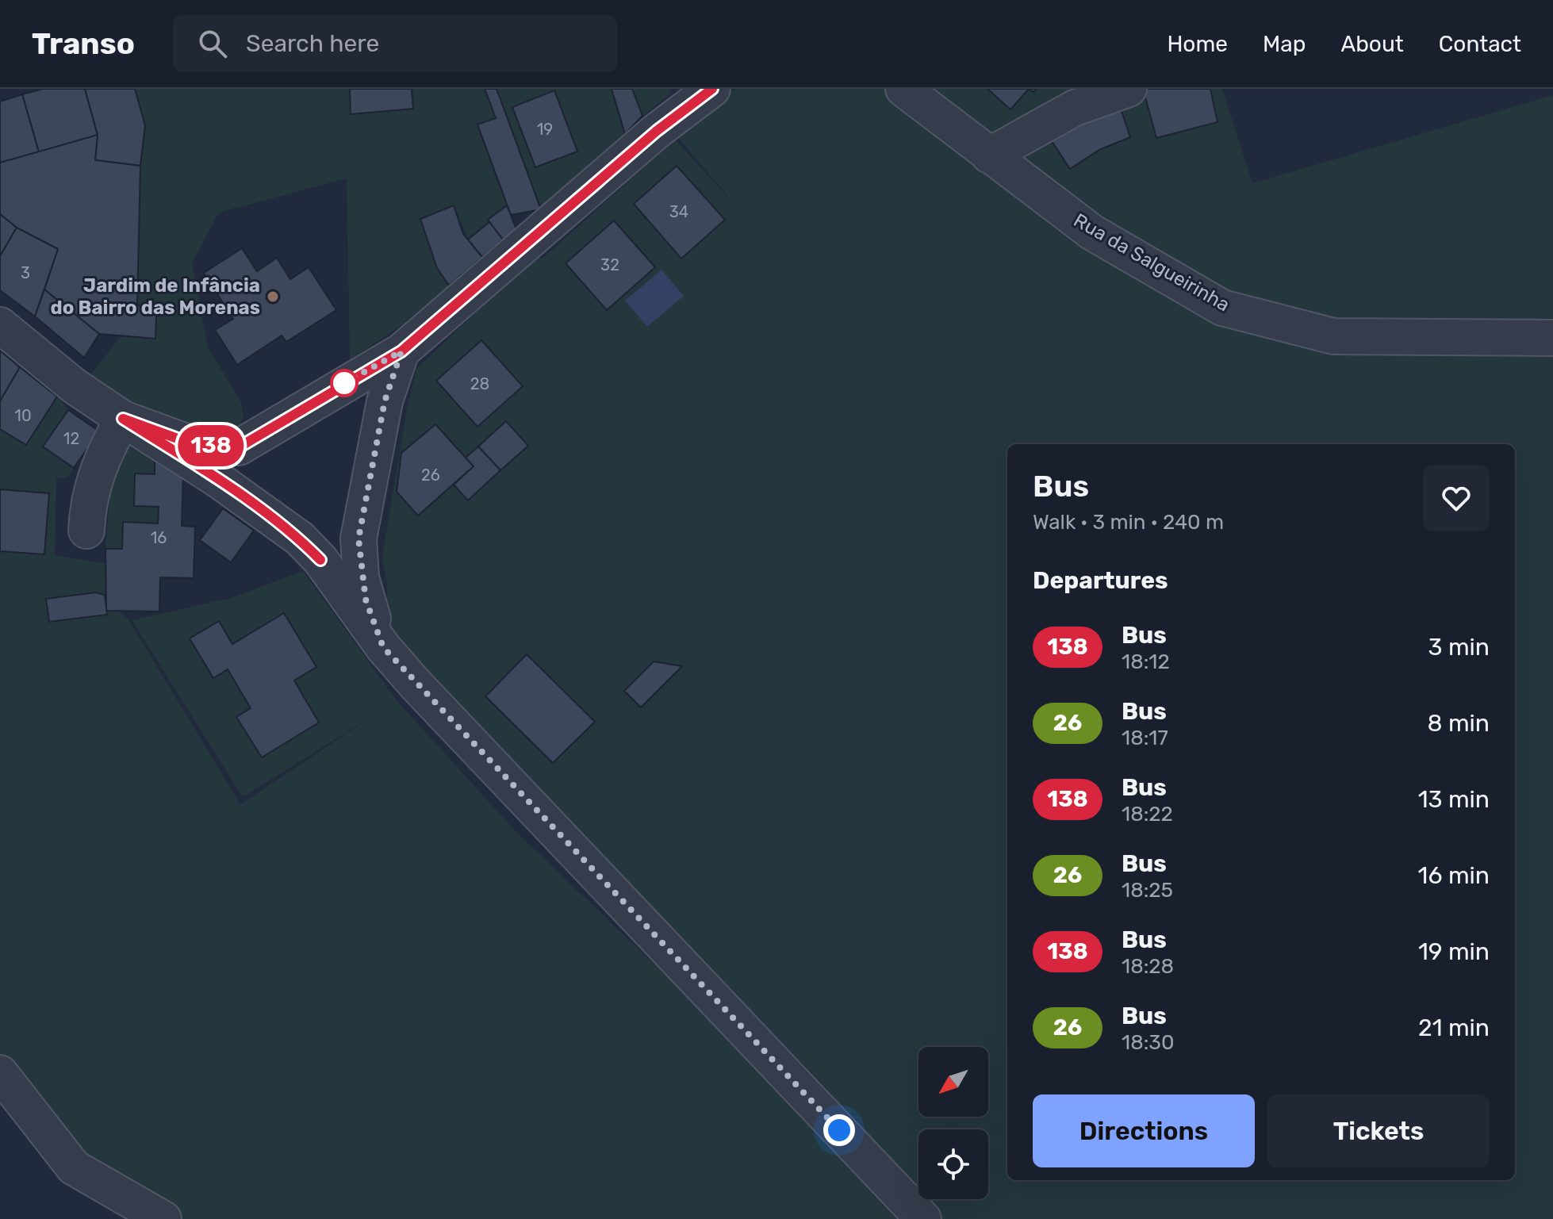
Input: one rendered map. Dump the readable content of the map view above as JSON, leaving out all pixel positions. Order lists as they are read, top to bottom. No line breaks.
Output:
{"streets":{"street":["Rua da Salgueirinha"]},"places":["Jardim de Infância do Bairro das Morenas"],"lines":["bus line 138"],"house_numbers":["19","34","32","3","28","10","12","26","16"],"north":"bottom left","page":{"header":"Transo","search":"Search here","nav":["Home","Map","About","Contact"],"on_map":"138","heading":[["Bus","Walk · 3 min · 240 m"],"Departures"],"list":[{"mark":"138","name":"Bus","note":"18:12","value":"3 min"},{"mark":"26","name":"Bus","note":"18:17","value":"8 min"},{"mark":"138","name":"Bus","note":"18:22","value":"13 min"},{"mark":"26","name":"Bus","note":"18:25","value":"16 min"},{"mark":"138","name":"Bus","note":"18:28","value":"19 min"},{"mark":"26","name":"Bus","note":"18:30","value":"21 min"}],"buttons":["Directions","Tickets"]}}
